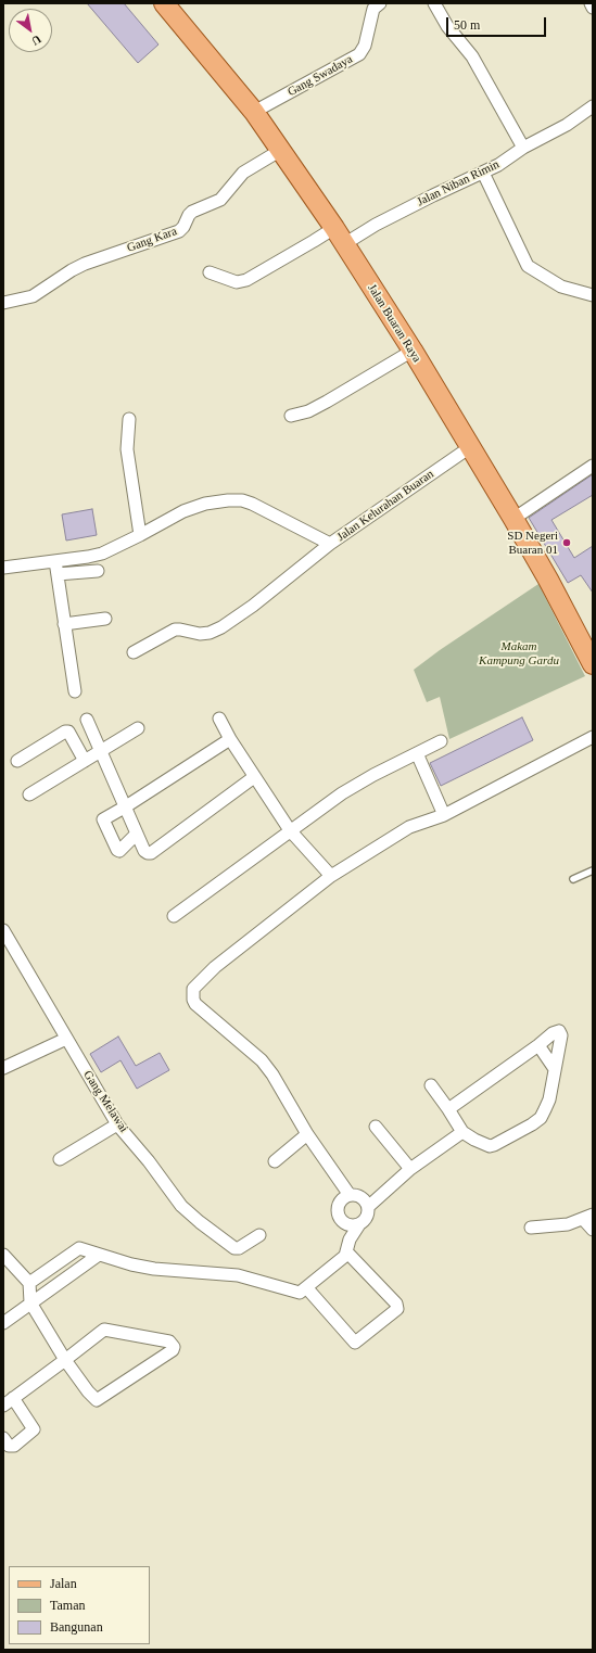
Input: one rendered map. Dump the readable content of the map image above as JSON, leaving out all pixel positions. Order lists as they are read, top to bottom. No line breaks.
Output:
{"streets":{"main road":["Jalan Buaran Raya"],"street":["Gang Swadaya","Jalan Niban Rimin","Gang Kara","Jalan Kelurahan Buaran","Gang Melawai"]},"crossings":[["Gang Swadaya","Jalan Buaran Raya"],["Jalan Niban Rimin","Jalan Buaran Raya"],["Gang Kara","Jalan Buaran Raya"],["Jalan Buaran Raya","Jalan Kelurahan Buaran"]],"parks":["Makam Kampung Gardu"],"places":["SD Negeri Buaran 01"],"legend":["Jalan","Taman","Bangunan"],"scale_bar":"50 m","north":"bottom right"}
